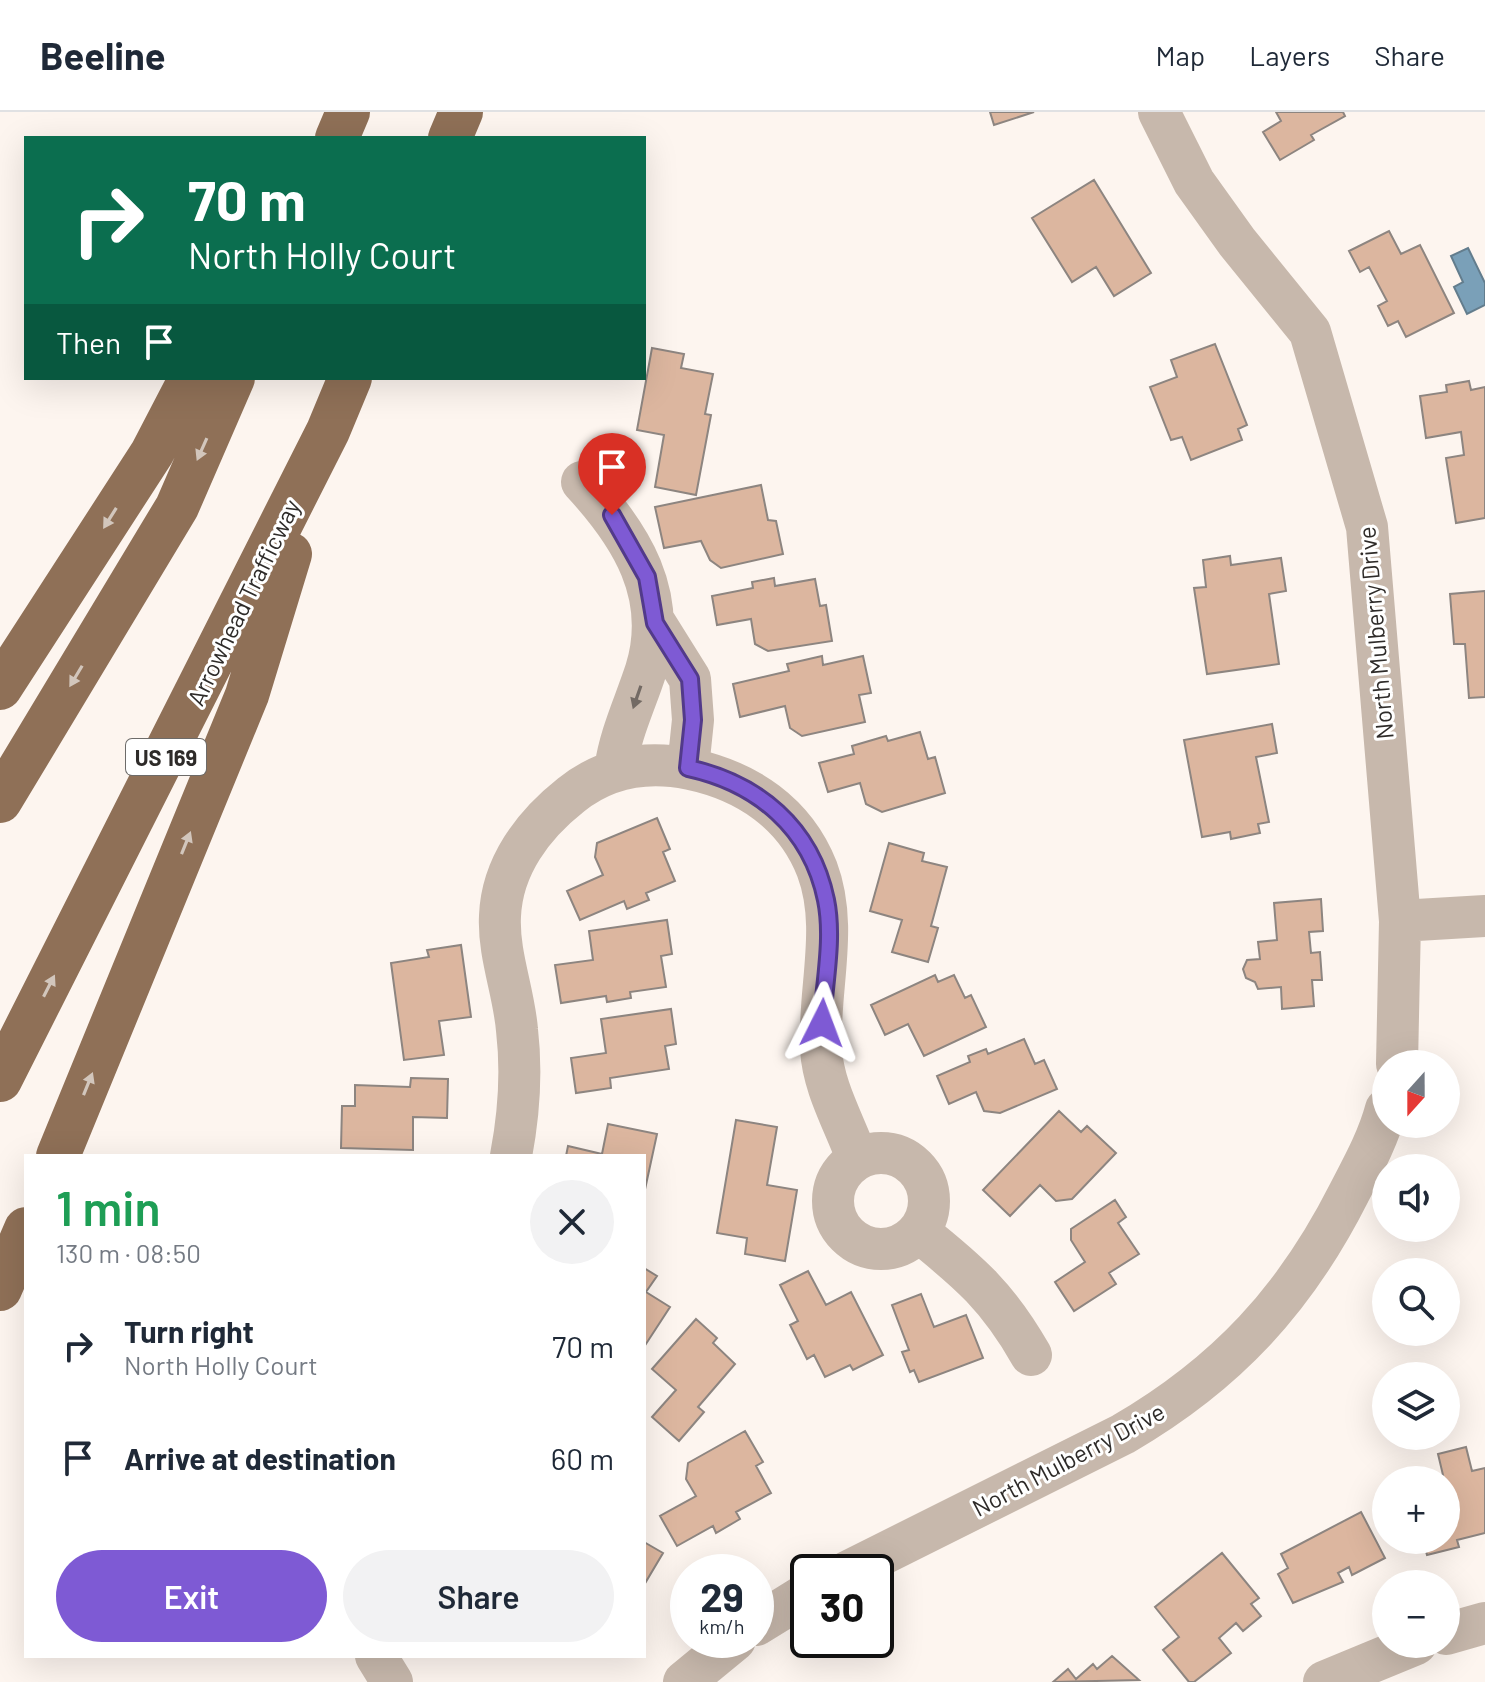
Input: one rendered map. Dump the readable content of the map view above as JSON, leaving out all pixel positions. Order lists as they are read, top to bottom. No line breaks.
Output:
{"streets":{"highway":["Arrowhead Trafficway","US 169"],"street":["North Mulberry Drive"]},"north":"bottom","page":{"header":"Beeline","nav":["Map","Layers","Share"],"turn":["70 m","North Holly Court"],"then":"Then","map_buttons":["+","−"],"heading":["1 min","130 m · 08:50"],"list":[{"name":"Turn right","note":"North Holly Court","value":"70 m"},{"name":"Arrive at destination","value":"60 m"}],"buttons":["Exit","Share"],"speed":"29 km/h","limit":"30"}}
